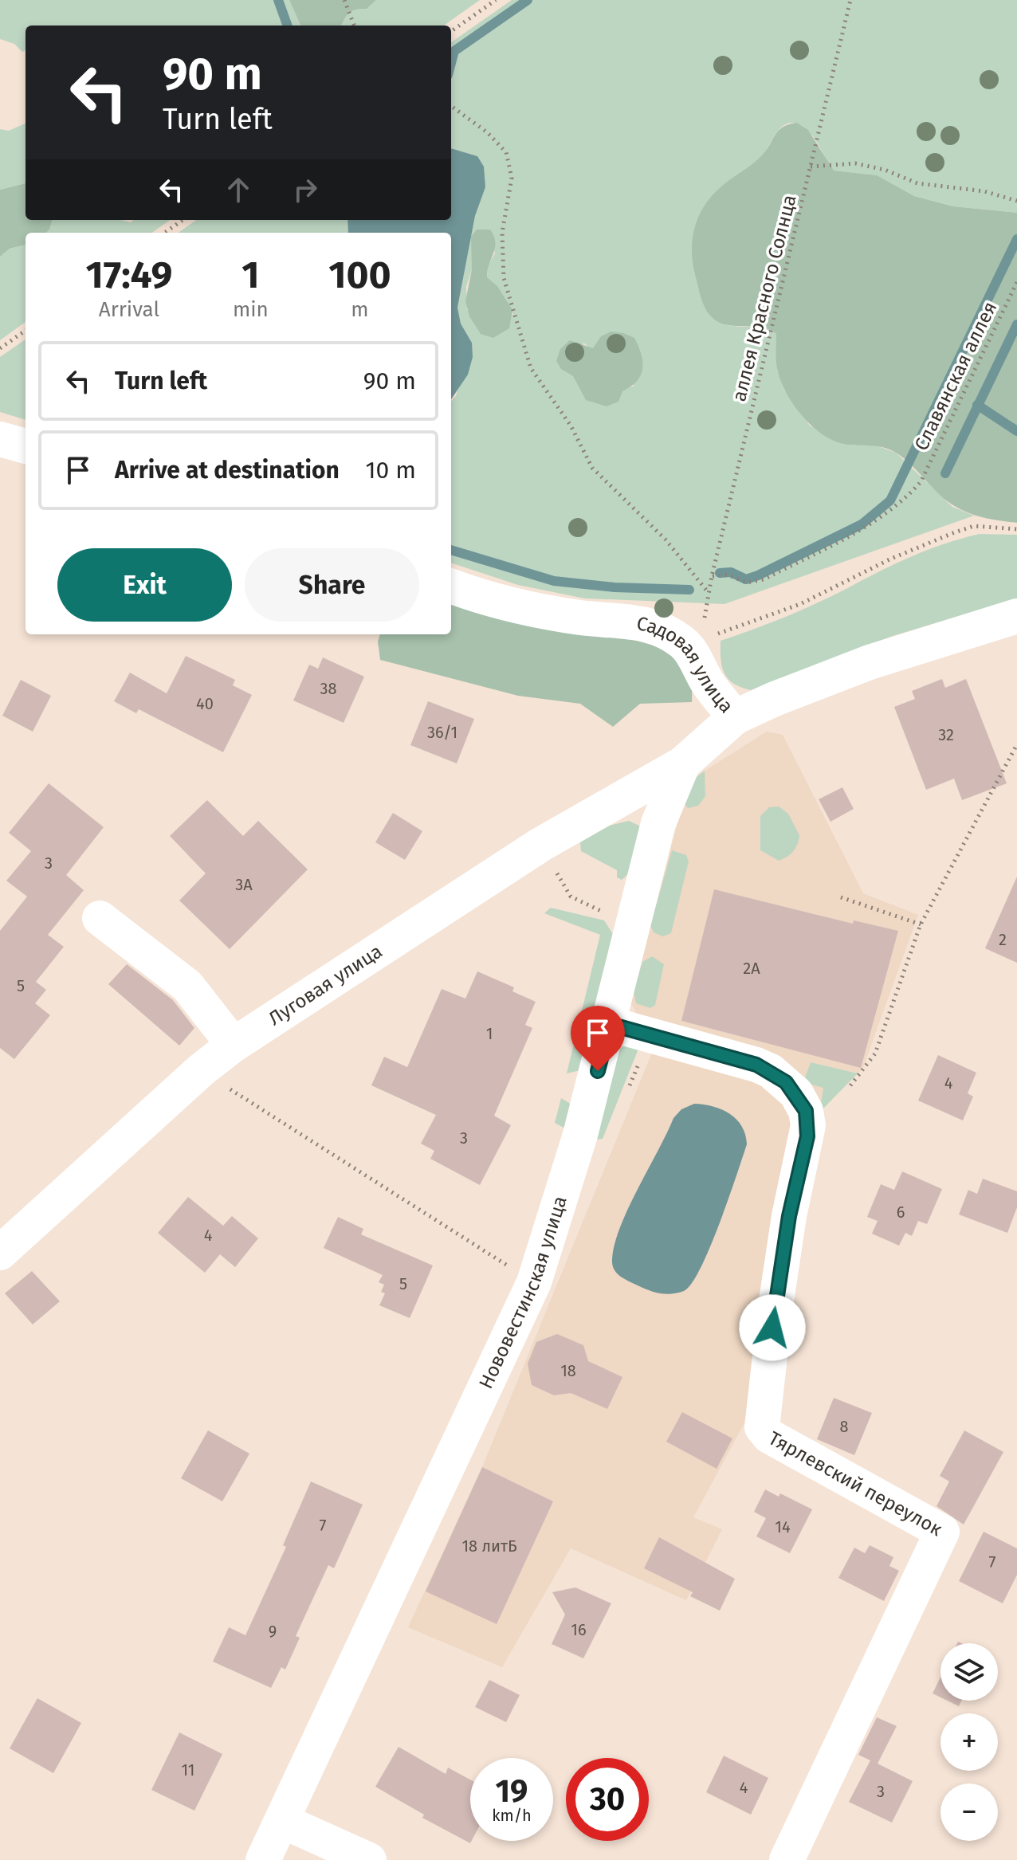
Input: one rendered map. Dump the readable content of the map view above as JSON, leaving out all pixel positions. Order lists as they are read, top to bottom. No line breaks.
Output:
{"streets":{"street":["Садовая улица","Луговая улица","Нововестинская улица","Тярлевский переулок"],"path":["аллея Красного Солнца","Славянская аллея"]},"crossings":[["аллея Красного Солнца","Славянская аллея"],["Садовая улица","Нововестинская улица"],["Луговая улица","Нововестинская улица"],["Нововестинская улица","Тярлевский переулок"]],"house_numbers":["38","40","36/1","32","3","3А","2","2А","5","1","4","3","6","4","5","18","8","7","14","18 литБ","7","16","9","11","4","3"],"page":{"turn":["90 m","Turn left"],"eta":["17:49","Arrival","1","min","100","m"],"list":[{"name":"Turn left","value":"90 m"},{"name":"Arrive at destination","value":"10 m"}],"buttons":["Exit","Share"],"map_buttons":["+","−"],"speed":"19 km/h","limit":"30"}}
